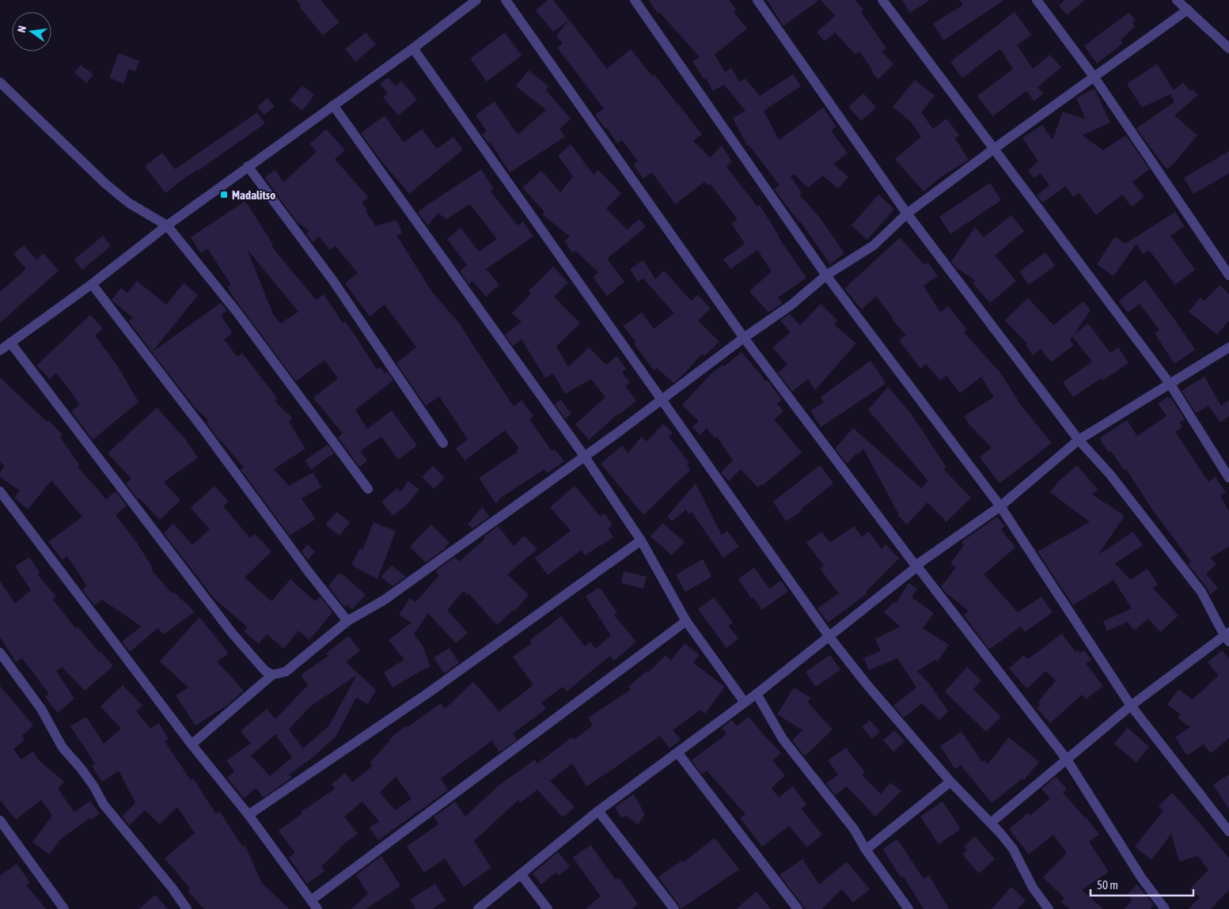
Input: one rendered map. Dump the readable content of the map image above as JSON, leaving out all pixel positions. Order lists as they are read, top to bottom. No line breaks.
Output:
{"places":{"transit":["Madalitso"]},"scale_bar":"50 m","north":"left"}
